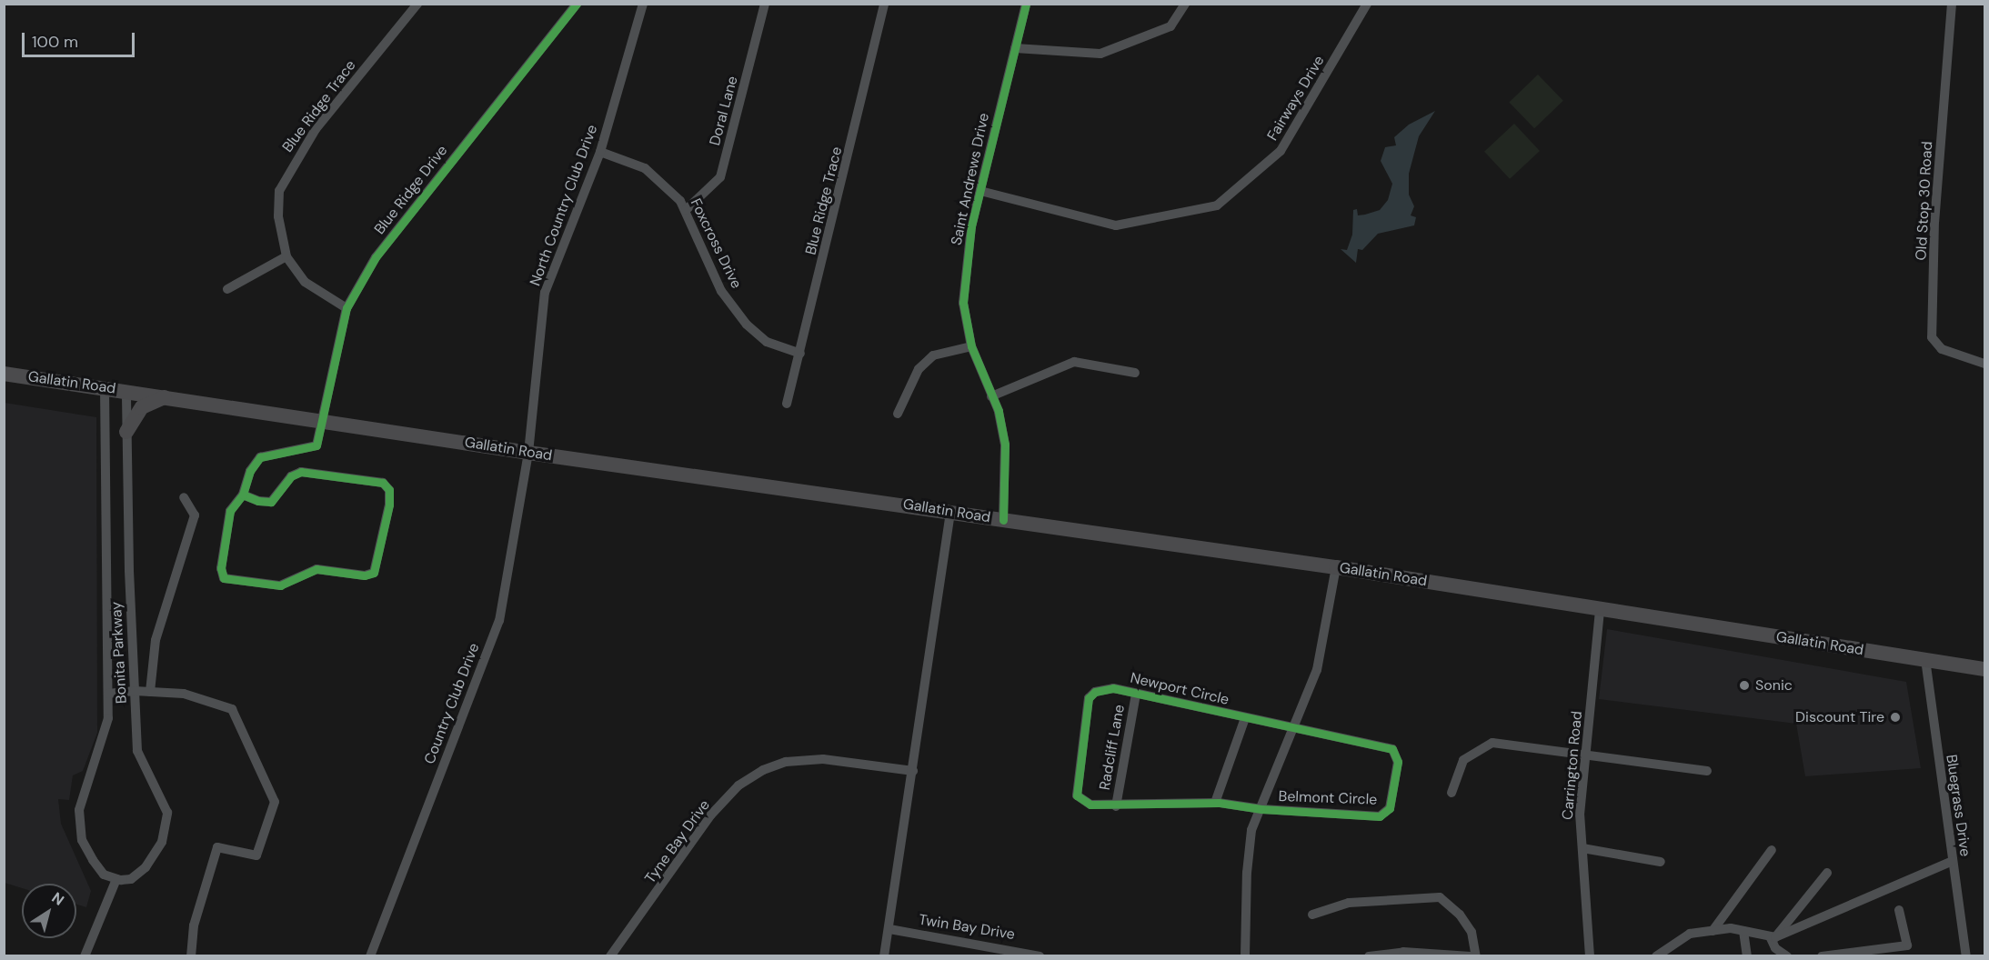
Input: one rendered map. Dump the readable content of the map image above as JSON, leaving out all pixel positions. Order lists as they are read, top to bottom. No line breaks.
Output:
{"streets":{"main road":["Gallatin Road"],"street":["Fairways Drive","Blue Ridge Trace","Doral Lane","Saint Andrews Drive","Blue Ridge Drive","Old Stop 30 Road","North Country Club Drive","Foxcross Drive","Bonita Parkway","Newport Circle","Country Club Drive","Radcliff Lane","Carrington Road","Belmont Circle","Bluegrass Drive","Tyne Bay Drive","Twin Bay Drive"]},"crossings":[["Fairways Drive","Saint Andrews Drive"],["Blue Ridge Trace","Blue Ridge Drive"],["Blue Ridge Trace","Foxcross Drive"],["Doral Lane","Foxcross Drive"],["Saint Andrews Drive","Gallatin Road"],["Blue Ridge Drive","Gallatin Road"],["North Country Club Drive","Foxcross Drive"],["North Country Club Drive","Gallatin Road"],["North Country Club Drive","Country Club Drive"],["Gallatin Road","Bonita Parkway"],["Gallatin Road","Country Club Drive"],["Gallatin Road","Carrington Road"],["Gallatin Road","Bluegrass Drive"],["Newport Circle","Radcliff Lane"],["Newport Circle","Belmont Circle"]],"places":["Sonic","Discount Tire"],"scale_bar":"100 m","north":"top right"}
